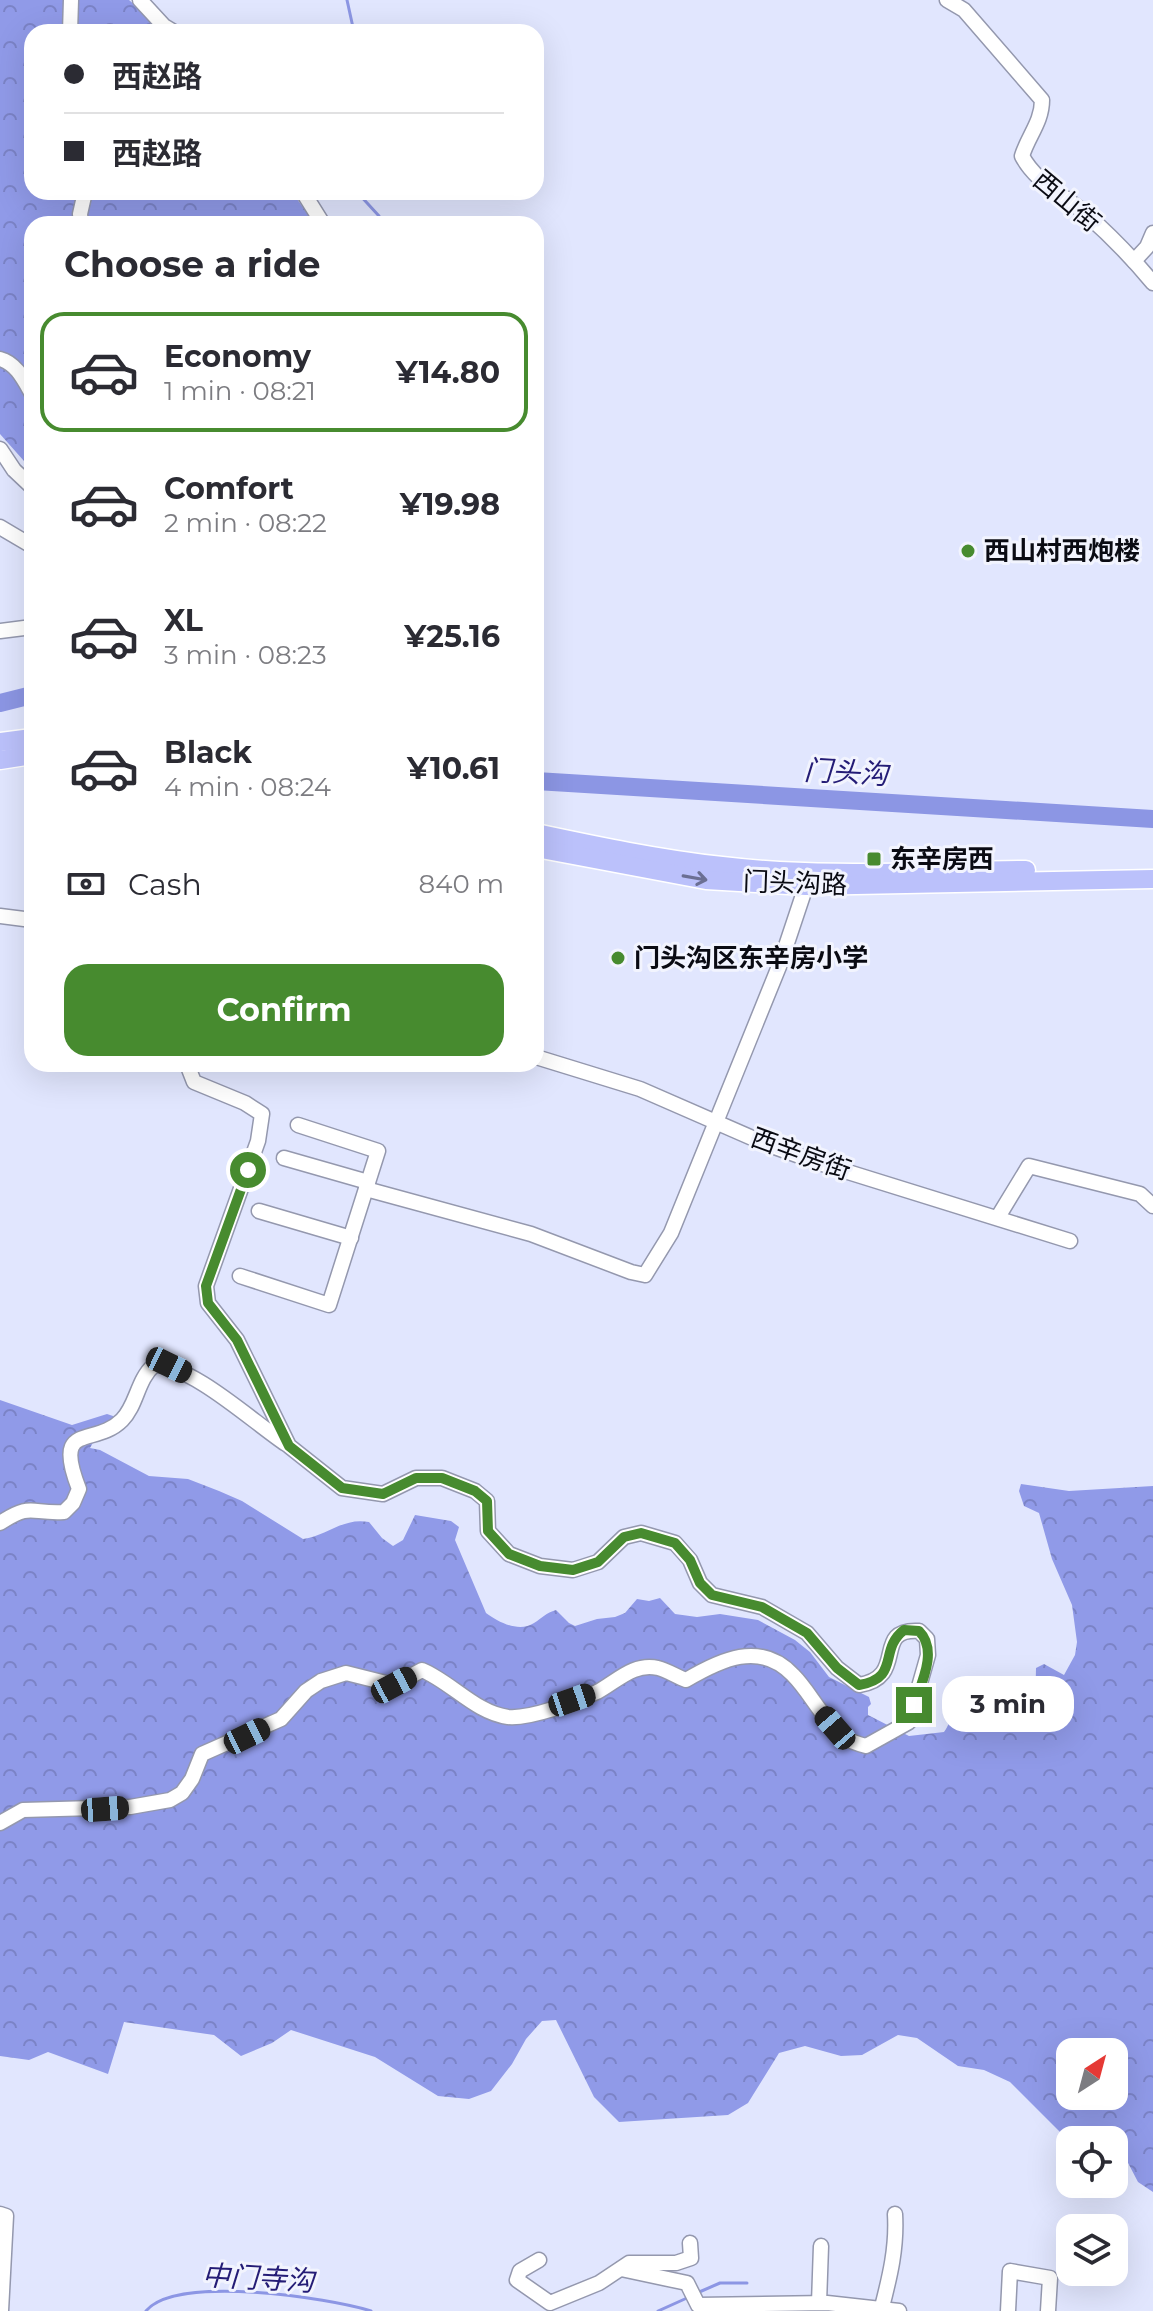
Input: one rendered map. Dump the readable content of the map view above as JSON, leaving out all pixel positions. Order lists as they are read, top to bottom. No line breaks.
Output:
{"streets":{"main road":["门头沟路"],"street":["西山街","西辛房街"]},"water":["门头沟","中门寺沟"],"places":{"other":["西山村西炮楼","门头沟区东辛房小学"],"transit":["东辛房西"]},"north":"top right","page":{"banner":["西赵路","西赵路"],"heading":"Choose a ride","list":[{"name":"Economy","note":"1 min · 08:21","value":"¥14.80"},{"name":"Comfort","note":"2 min · 08:22","value":"¥19.98"},{"name":"XL","note":"3 min · 08:23","value":"¥25.16"},{"name":"Black","note":"4 min · 08:24","value":"¥10.61"}],"pay":["Cash","840 m"],"buttons":"Confirm","bubble":"3 min"}}
